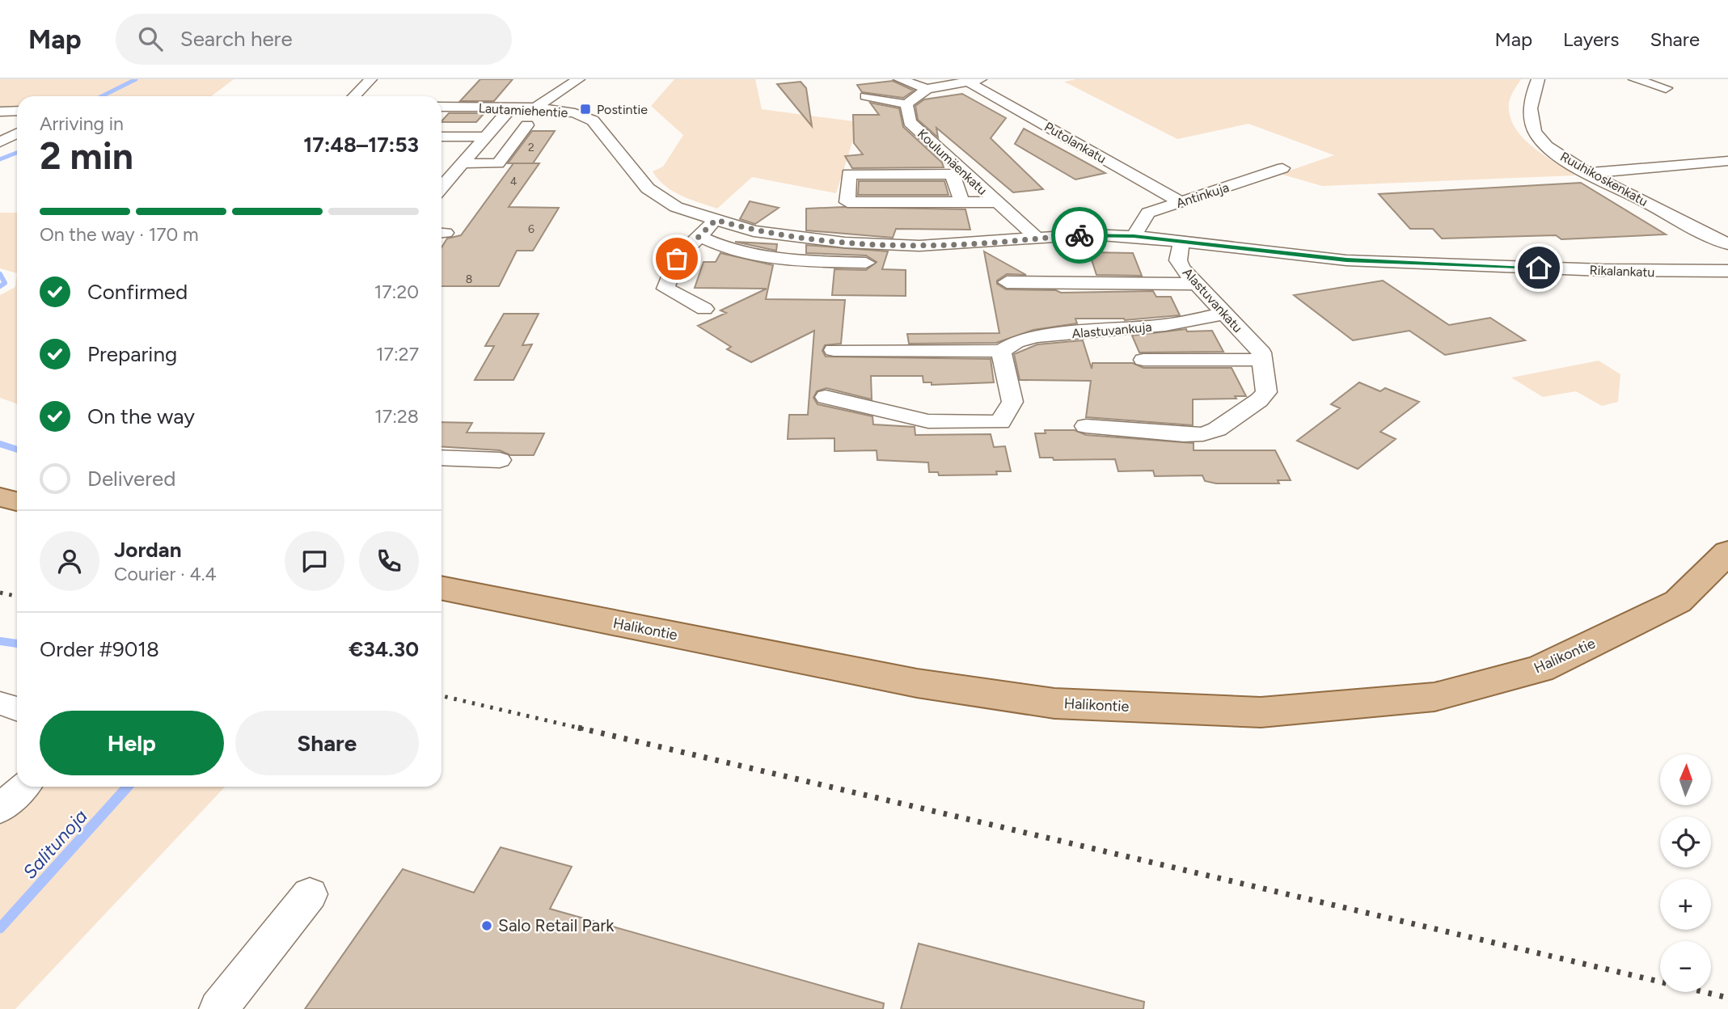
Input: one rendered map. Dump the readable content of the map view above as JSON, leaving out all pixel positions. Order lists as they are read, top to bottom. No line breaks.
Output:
{"streets":{"main road":["Halikontie"],"street":["Lautamiehentie","Putolankatu","Koulumäenkatu","Ruuhikoskenkatu","Antinkuja","Rikalankatu","Alastuvankatu","Alastuvankuja"]},"crossings":[["Lautamiehentie","Rikalankatu"],["Putolankatu","Antinkuja"],["Koulumäenkatu","Rikalankatu"],["Antinkuja","Rikalankatu"],["Rikalankatu","Alastuvankatu"],["Alastuvankatu","Alastuvankuja"]],"water":["Salitunoja"],"places":{"transit":["Postintie"],"other":["Salo Retail Park"]},"house_numbers":["2","4","6","8"],"north":"top","page":{"header":"Map","search":"Search here","nav":["Map","Layers","Share"],"heading":["2 min","Arriving in","17:48–17:53"],"panel":["Jordan","Courier · 4.4","Order #9018","€34.30"],"bar":"On the way · 170 m","list":[["Confirmed","17:20"],["Preparing","17:27"],["On the way","17:28"],"Delivered"],"buttons":["Help","Share"],"map_buttons":["+","−"]}}
